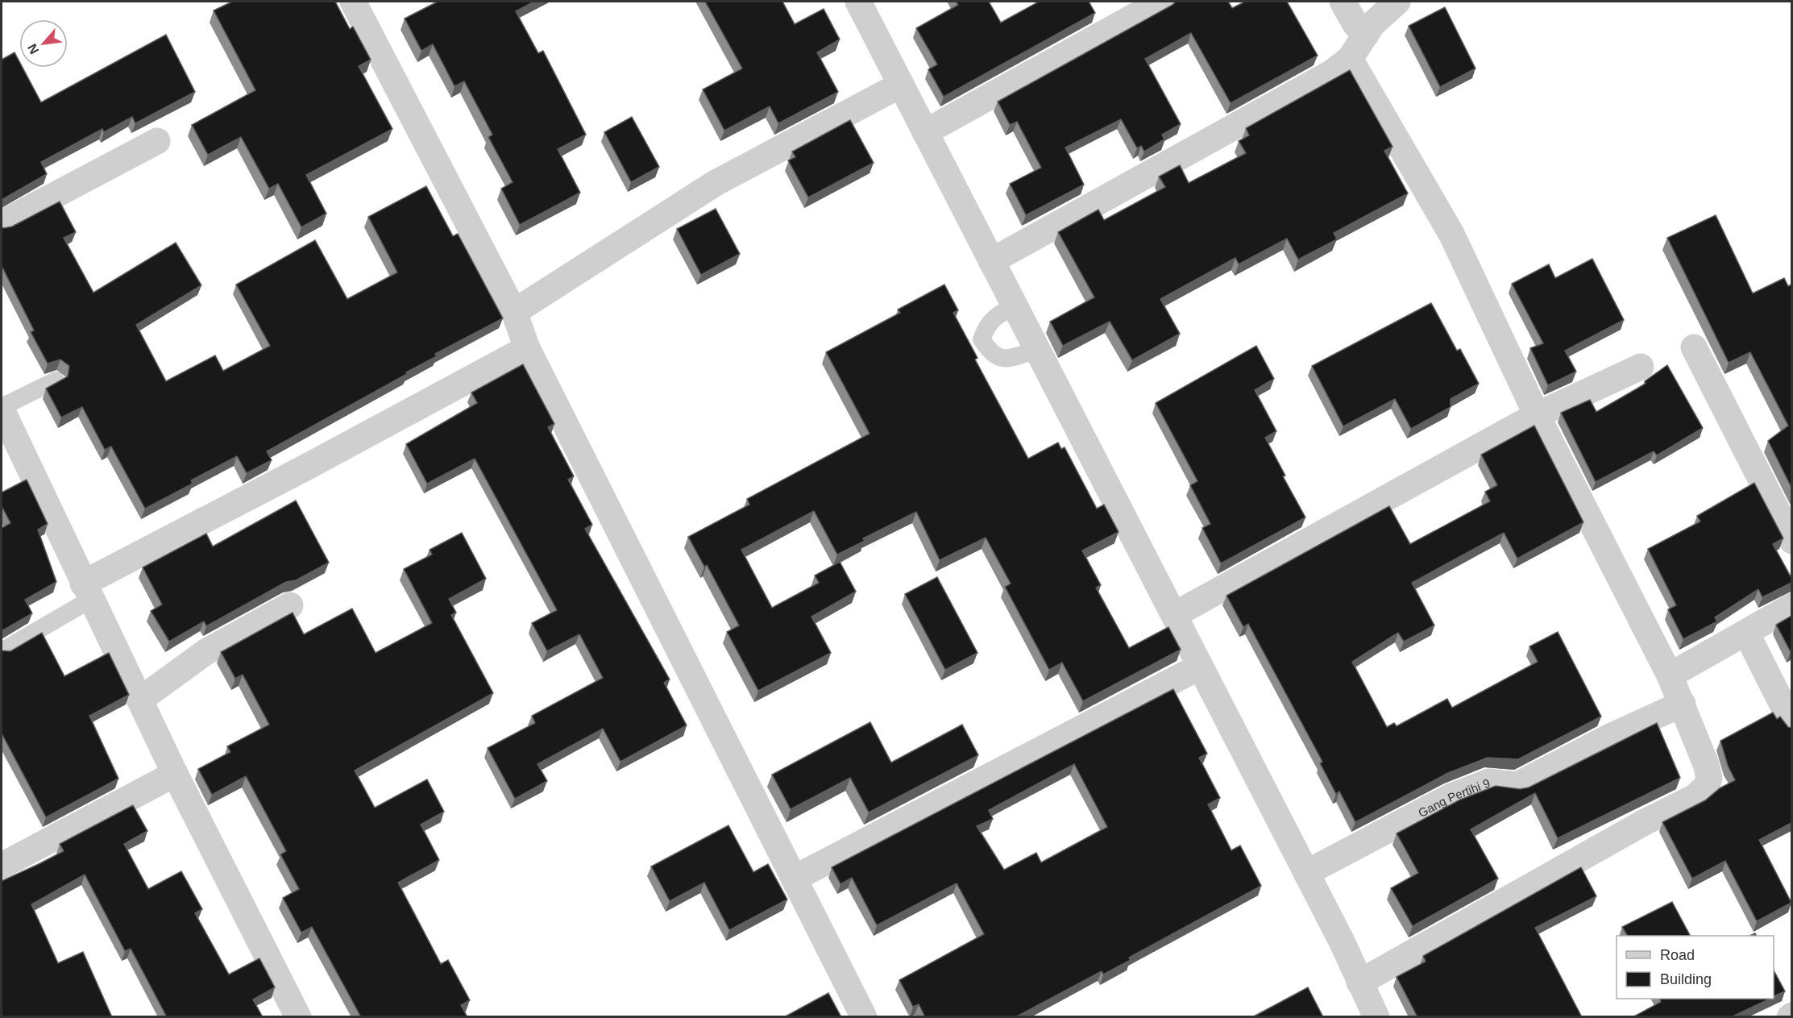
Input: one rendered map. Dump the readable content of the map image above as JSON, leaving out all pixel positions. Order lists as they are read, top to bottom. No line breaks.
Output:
{"streets":{"street":["Gang Pertihi 9"]},"legend":["Road","Building"],"north":"bottom left"}
